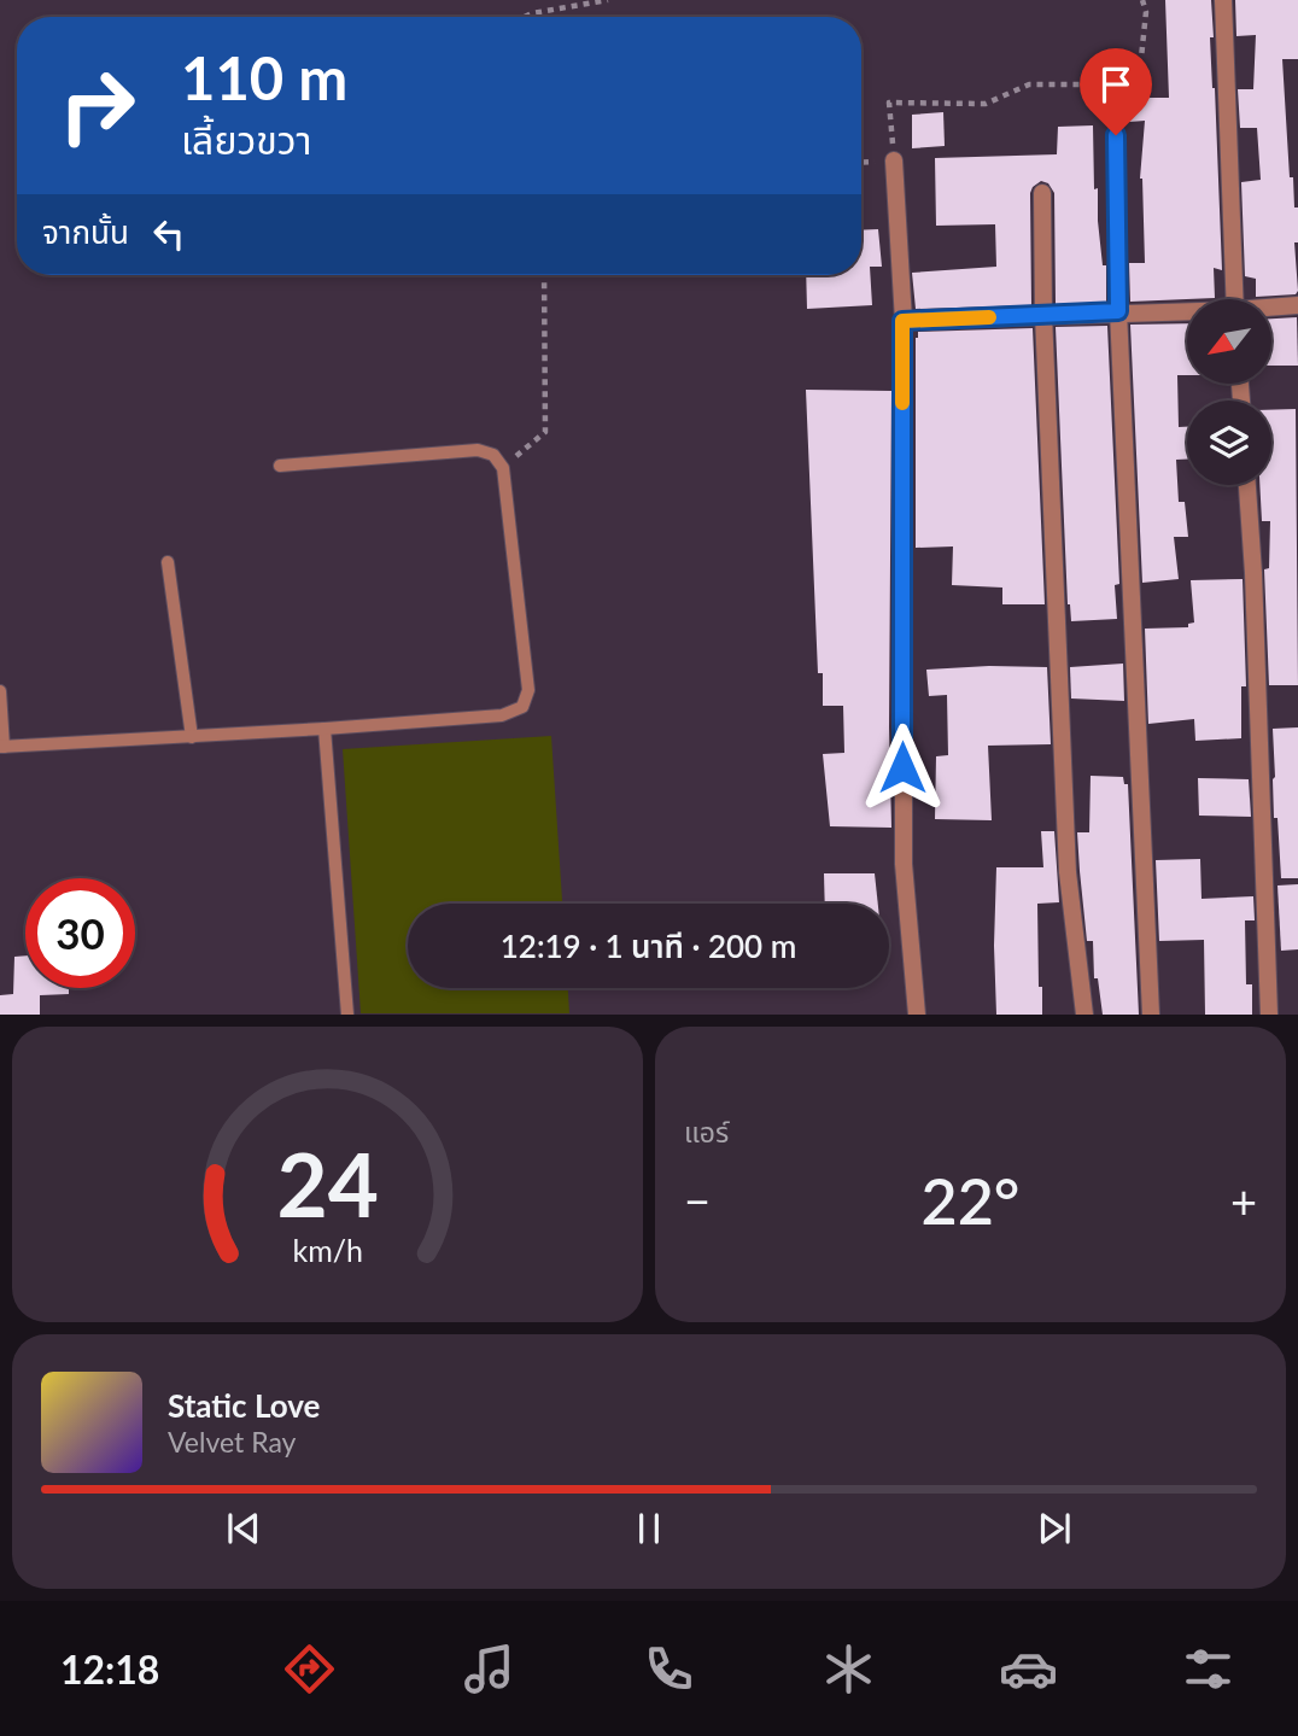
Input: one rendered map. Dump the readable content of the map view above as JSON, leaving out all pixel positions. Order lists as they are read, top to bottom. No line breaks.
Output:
{"north":"bottom left","page":{"turn":["110 m","เลี้ยวขวา"],"then":"จากนั้น","limit":"30","trip":"12:19 · 1 นาที · 200 m","tile":"แอร์","heat":["−","22°","+"],"song":["Static Love","Velvet Ray"],"tabs":"12:18","gauge":["24","km/h"]}}
